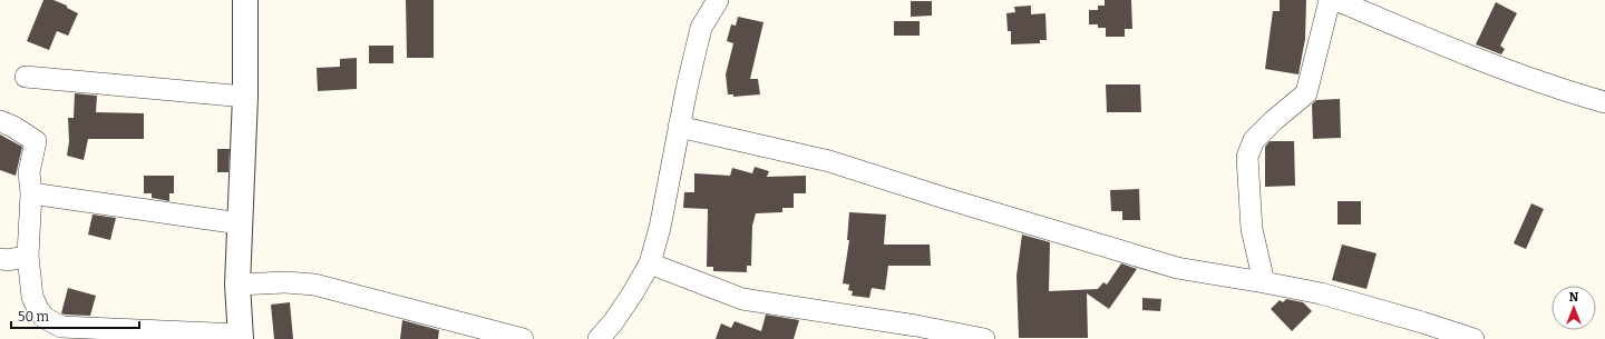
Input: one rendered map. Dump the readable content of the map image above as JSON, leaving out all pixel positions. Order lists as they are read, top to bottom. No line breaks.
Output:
{"scale_bar":"50 m","north":"top"}
